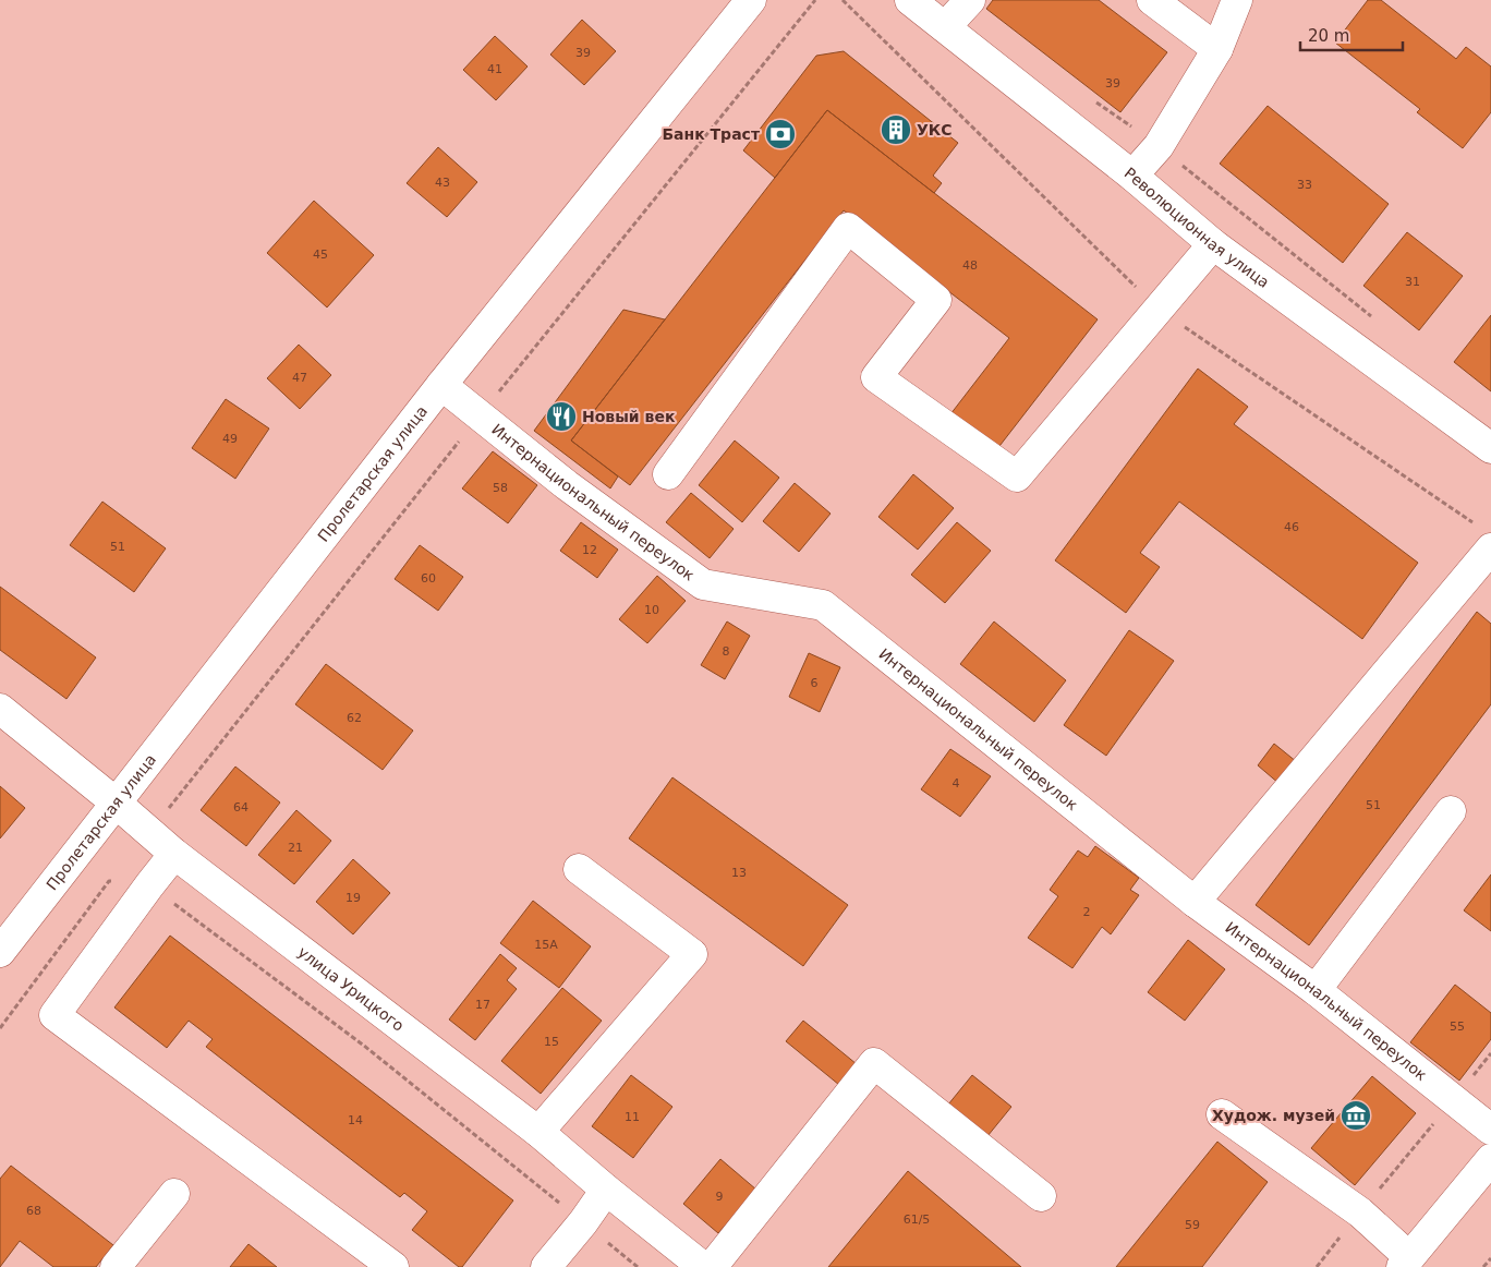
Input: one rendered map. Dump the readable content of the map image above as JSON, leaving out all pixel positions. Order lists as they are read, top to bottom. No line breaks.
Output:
{"streets":{"street":["Революционная улица","Пролетарская улица","Интернациональный переулок","улица Урицкого"]},"crossings":[["Пролетарская улица","Интернациональный переулок"],["Пролетарская улица","улица Урицкого"]],"places":{"building":["УКС"],"bank":["Банк Траст"],"restaurant":["Новый век"],"museum":["Худож. музей"]},"house_numbers":["39","41","39","43","33","45","48","31","47","49","58","46","51","12","60","10","8","6","62","4","51","64","21","13","19","2","15А","17","55","15","11","14","9","68","61/5","59"],"scale_bar":"20 m"}
